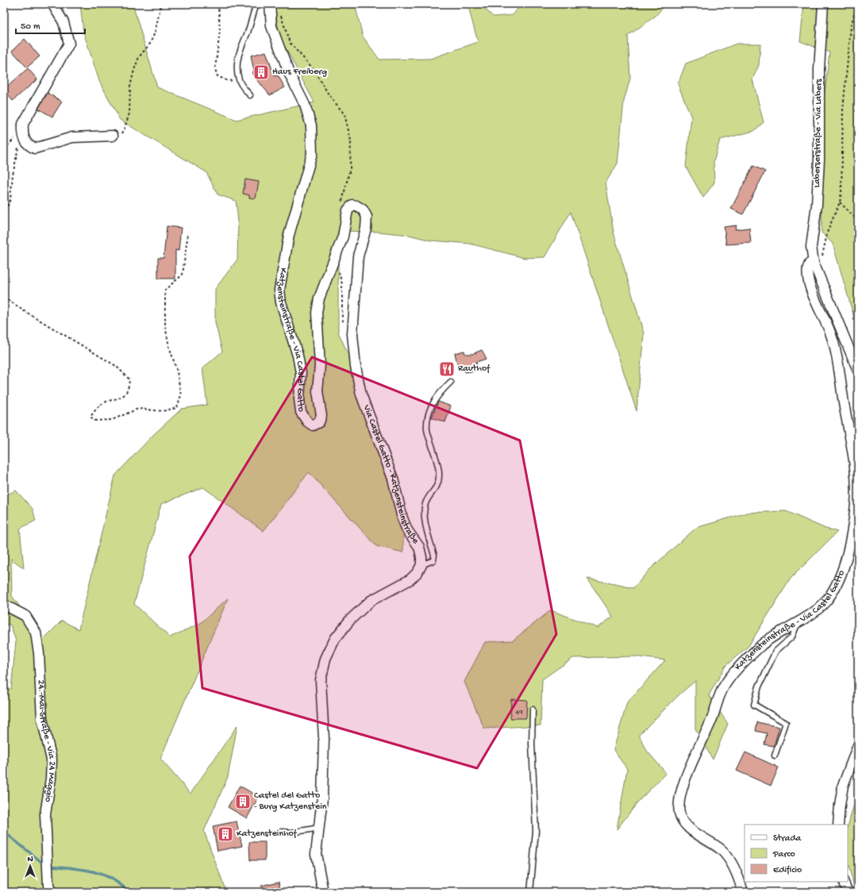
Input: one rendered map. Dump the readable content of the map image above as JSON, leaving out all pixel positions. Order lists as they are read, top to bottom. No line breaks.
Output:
{"streets":{"street":["Laberserstraße - Via Labers","Katzensteinstraße - Via Castel Gatto","Via Castel Gatto - Katzensteinstraße","24.-Mai-Straße - Via 24 Maggio"]},"crossings":[["Laberserstraße - Via Labers","Katzensteinstraße - Via Castel Gatto"],["Katzensteinstraße - Via Castel Gatto","Via Castel Gatto - Katzensteinstraße"]],"places":{"building":["Haus Freiberg","Castel del Gatto - Burg Katzenstein","Katzensteinhof"],"restaurant":["Rauthof"]},"house_numbers":["49"],"legend":["Strada","Parco","Edificio"],"scale_bar":"50 m","north":"top"}
